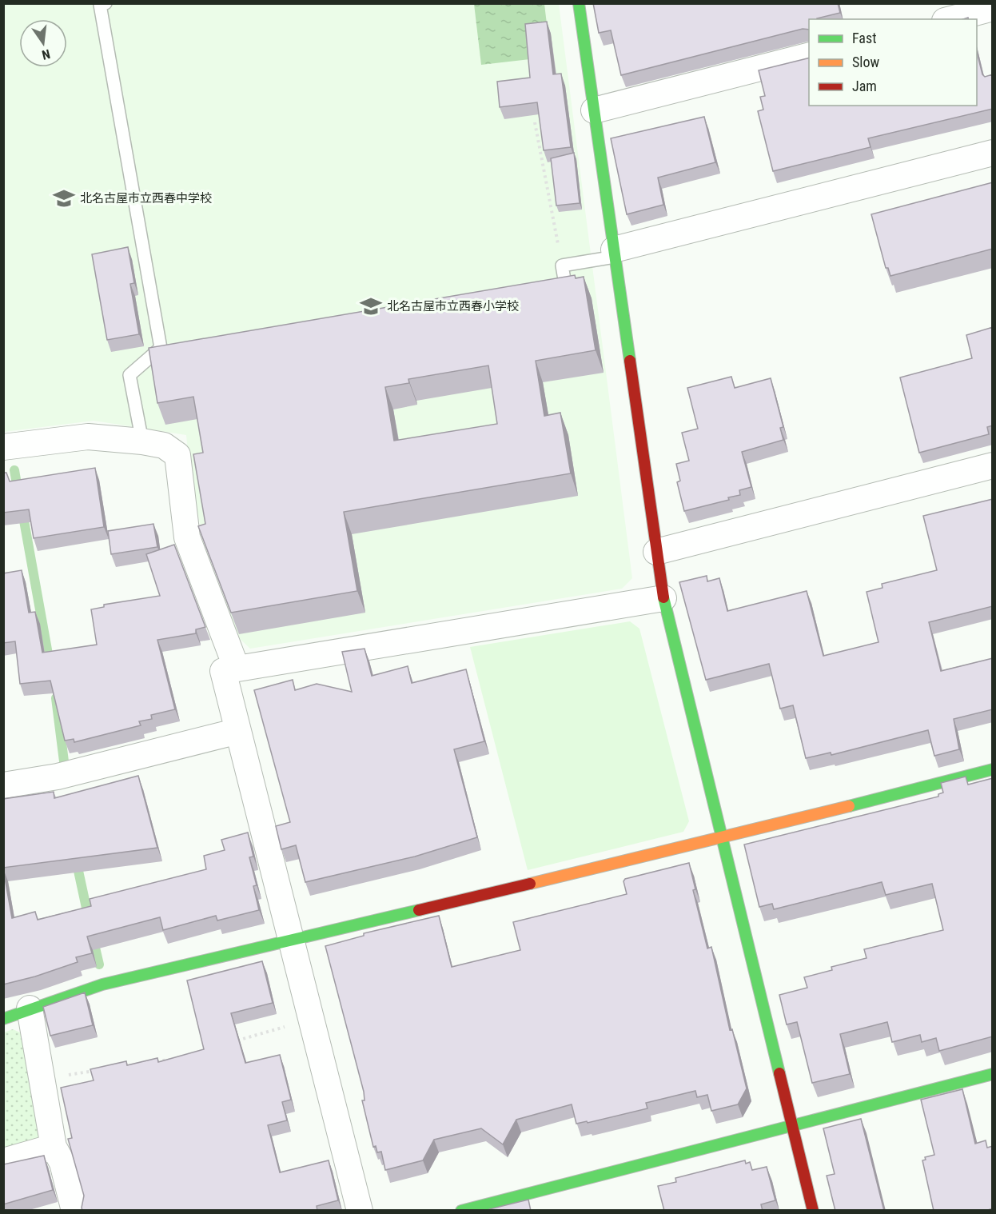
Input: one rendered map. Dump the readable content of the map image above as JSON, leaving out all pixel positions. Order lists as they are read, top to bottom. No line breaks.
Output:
{"places":{"school or university":["北名古屋市立西春中学校","北名古屋市立西春小学校"]},"legend":["Fast","Slow","Jam"],"north":"bottom"}
